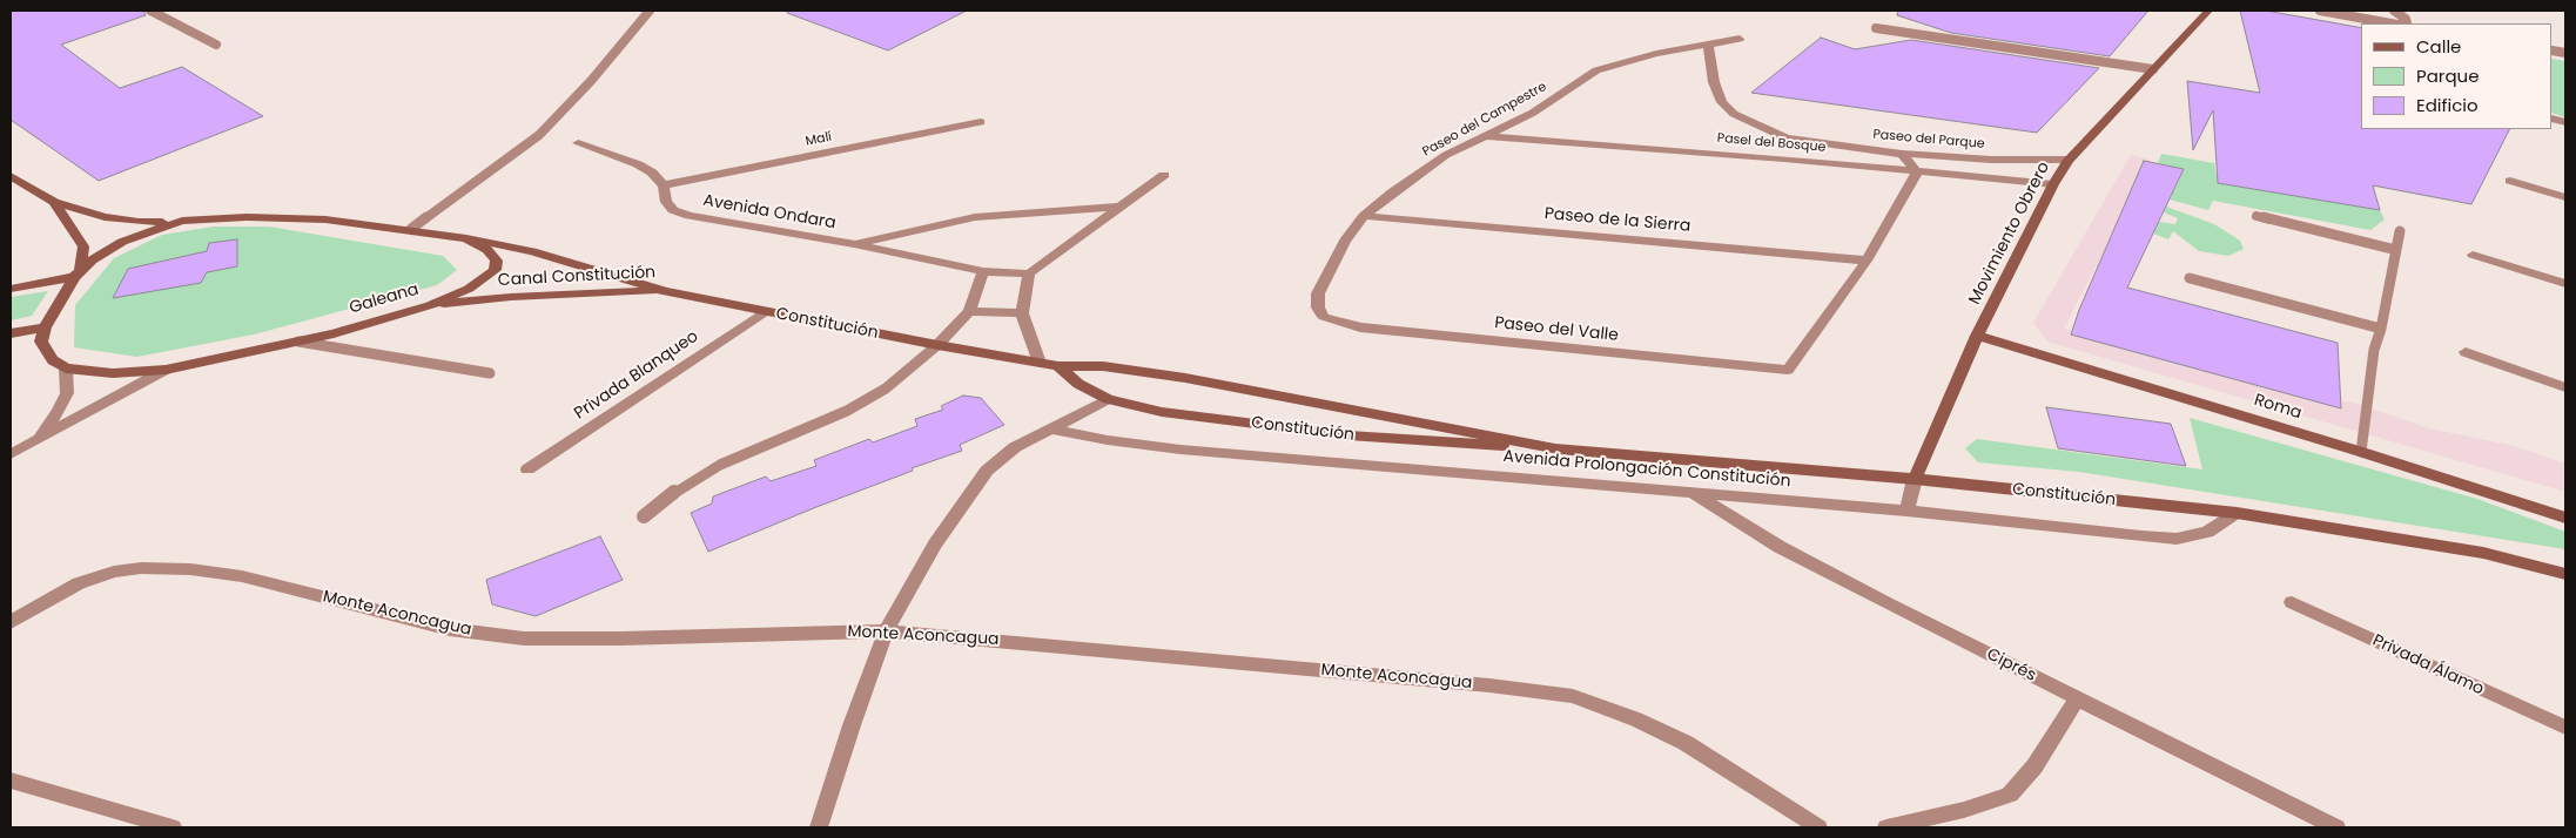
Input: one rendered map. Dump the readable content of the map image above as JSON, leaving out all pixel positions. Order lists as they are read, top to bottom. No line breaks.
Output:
{"streets":{"street":["Paseo del Campestre","Malí","Paseo del Parque","Pasel del Bosque","Avenida Ondara","Paseo de la Sierra","Movimiento Obrero","Canal Constitución","Galeana","Constitución","Paseo del Valle","Privada Blanqueo","Roma","Avenida Prolongación Constitución","Monte Aconcagua","Ciprés","Privada Álamo"]},"crossings":[["Paseo del Campestre","Paseo del Parque"],["Paseo del Campestre","Pasel del Bosque"],["Paseo del Campestre","Paseo de la Sierra"],["Paseo del Campestre","Paseo del Valle"],["Malí","Avenida Ondara"],["Paseo del Parque","Movimiento Obrero"],["Pasel del Bosque","Movimiento Obrero"],["Paseo de la Sierra","Paseo del Valle"],["Movimiento Obrero","Constitución"],["Movimiento Obrero","Roma"],["Canal Constitución","Galeana"],["Canal Constitución","Constitución"],["Constitución","Privada Blanqueo"],["Constitución","Avenida Prolongación Constitución"],["Avenida Prolongación Constitución","Ciprés"]],"legend":["Calle","Parque","Edificio"]}
